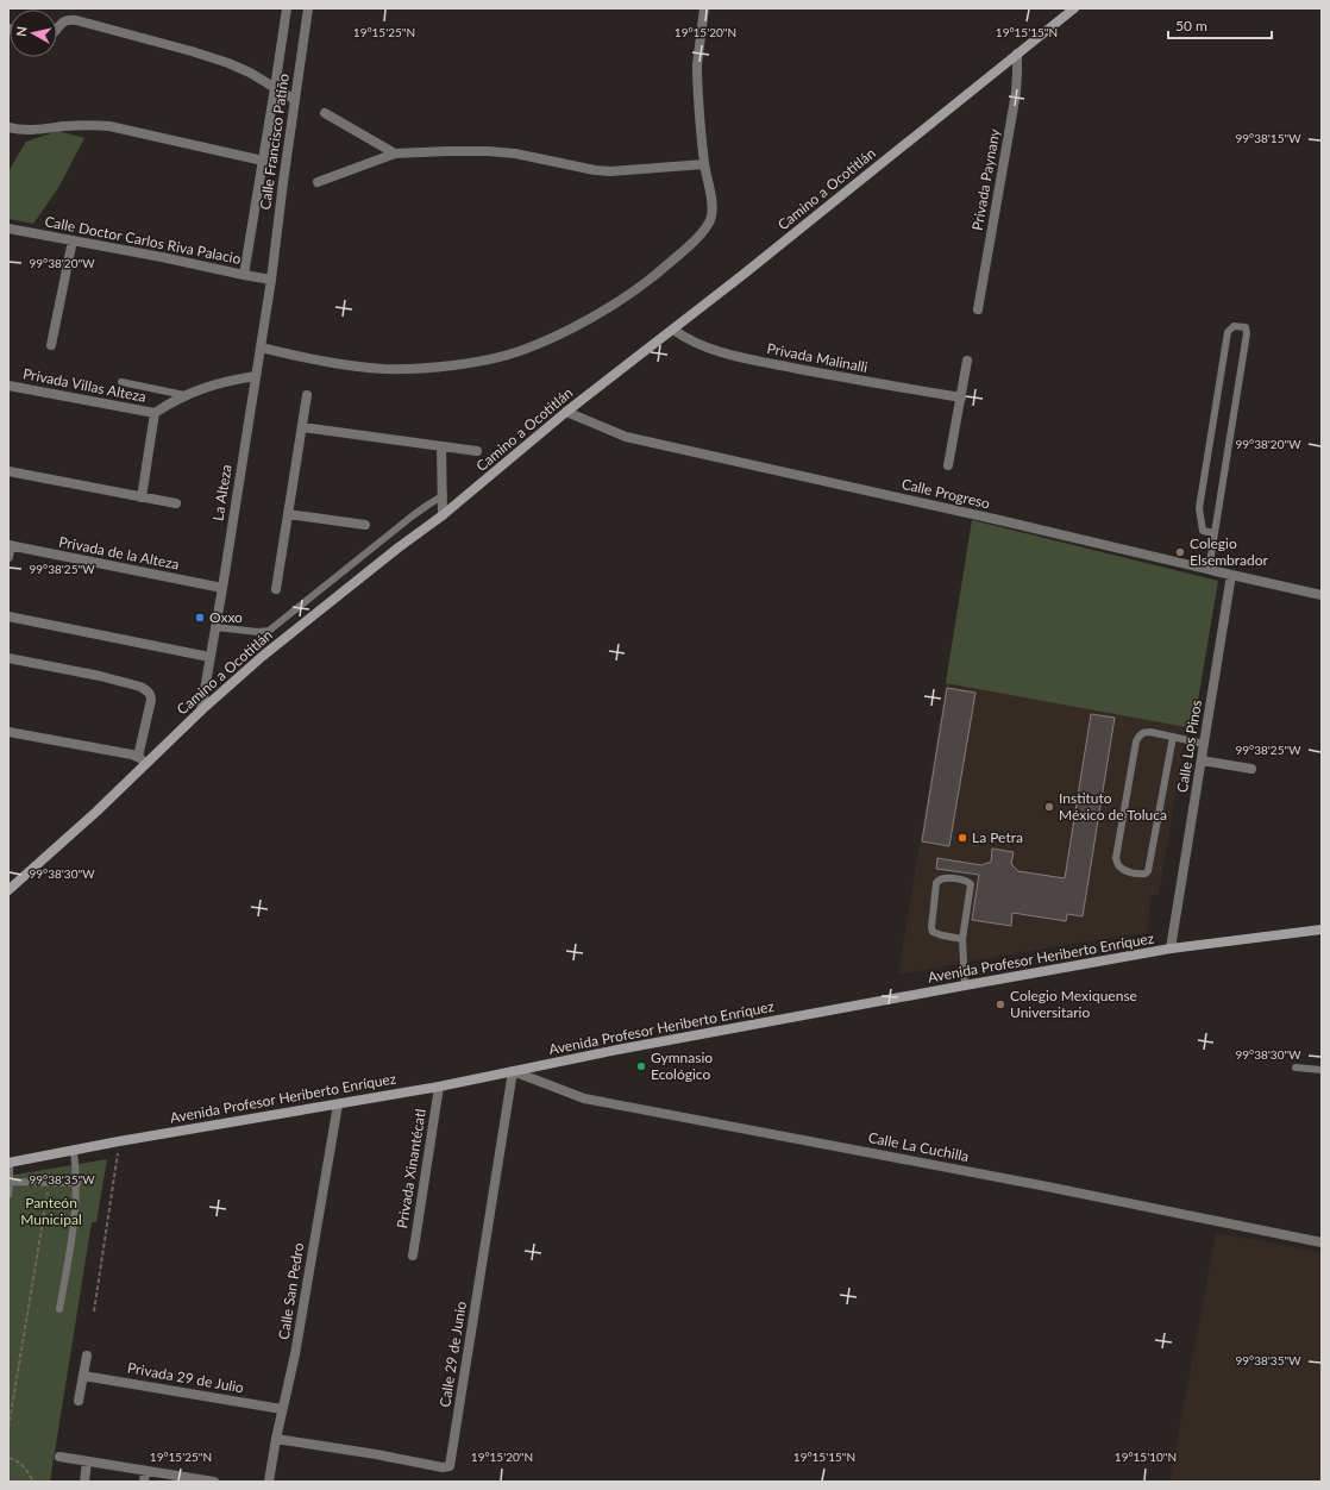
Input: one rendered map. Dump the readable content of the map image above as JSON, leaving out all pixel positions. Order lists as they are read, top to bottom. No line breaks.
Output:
{"streets":{"main road":["Camino a Ocotitlán","Avenida Profesor Heriberto Enríquez"],"street":["Calle Francisco Patiño","Privada Paynany","Calle Doctor Carlos Riva Palacio","Privada Malinalli","Privada Villas Alteza","La Alteza","Calle Progreso","Privada de la Alteza","Calle Los Pinos","Calle La Cuchilla","Privada Xinantécatl","Calle San Pedro","Calle 29 de Junio","Privada 29 de Julio"]},"crossings":[["Calle Francisco Patiño","Calle Doctor Carlos Riva Palacio"],["Calle Francisco Patiño","La Alteza"],["Privada Paynany","Camino a Ocotitlán"],["Camino a Ocotitlán","Privada Malinalli"],["Camino a Ocotitlán","La Alteza"],["Camino a Ocotitlán","Calle Progreso"],["Calle Doctor Carlos Riva Palacio","La Alteza"],["Privada Villas Alteza","La Alteza"],["La Alteza","Privada de la Alteza"],["Calle Progreso","Calle Los Pinos"],["Calle Los Pinos","Avenida Profesor Heriberto Enríquez"],["Avenida Profesor Heriberto Enríquez","Calle La Cuchilla"],["Avenida Profesor Heriberto Enríquez","Privada Xinantécatl"],["Avenida Profesor Heriberto Enríquez","Calle San Pedro"],["Avenida Profesor Heriberto Enríquez","Calle 29 de Junio"],["Calle La Cuchilla","Calle 29 de Junio"],["Calle San Pedro","Calle 29 de Junio"],["Calle San Pedro","Privada 29 de Julio"]],"parks":["Panteón Municipal"],"places":["Colegio Elsembrador","Oxxo","Instituto México de Toluca","La Petra","Colegio Mexiquense Universitario","Gymnasio Ecológico"],"scale_bar":"50 m","north":"left","coordinates":["19°15'25\"N","19°15'20\"N","19°15'15\"N","99°38'15\"W","99°38'20\"W","99°38'25\"W","99°38'30\"W","99°38'35\"W","19°15'10\"N"]}
